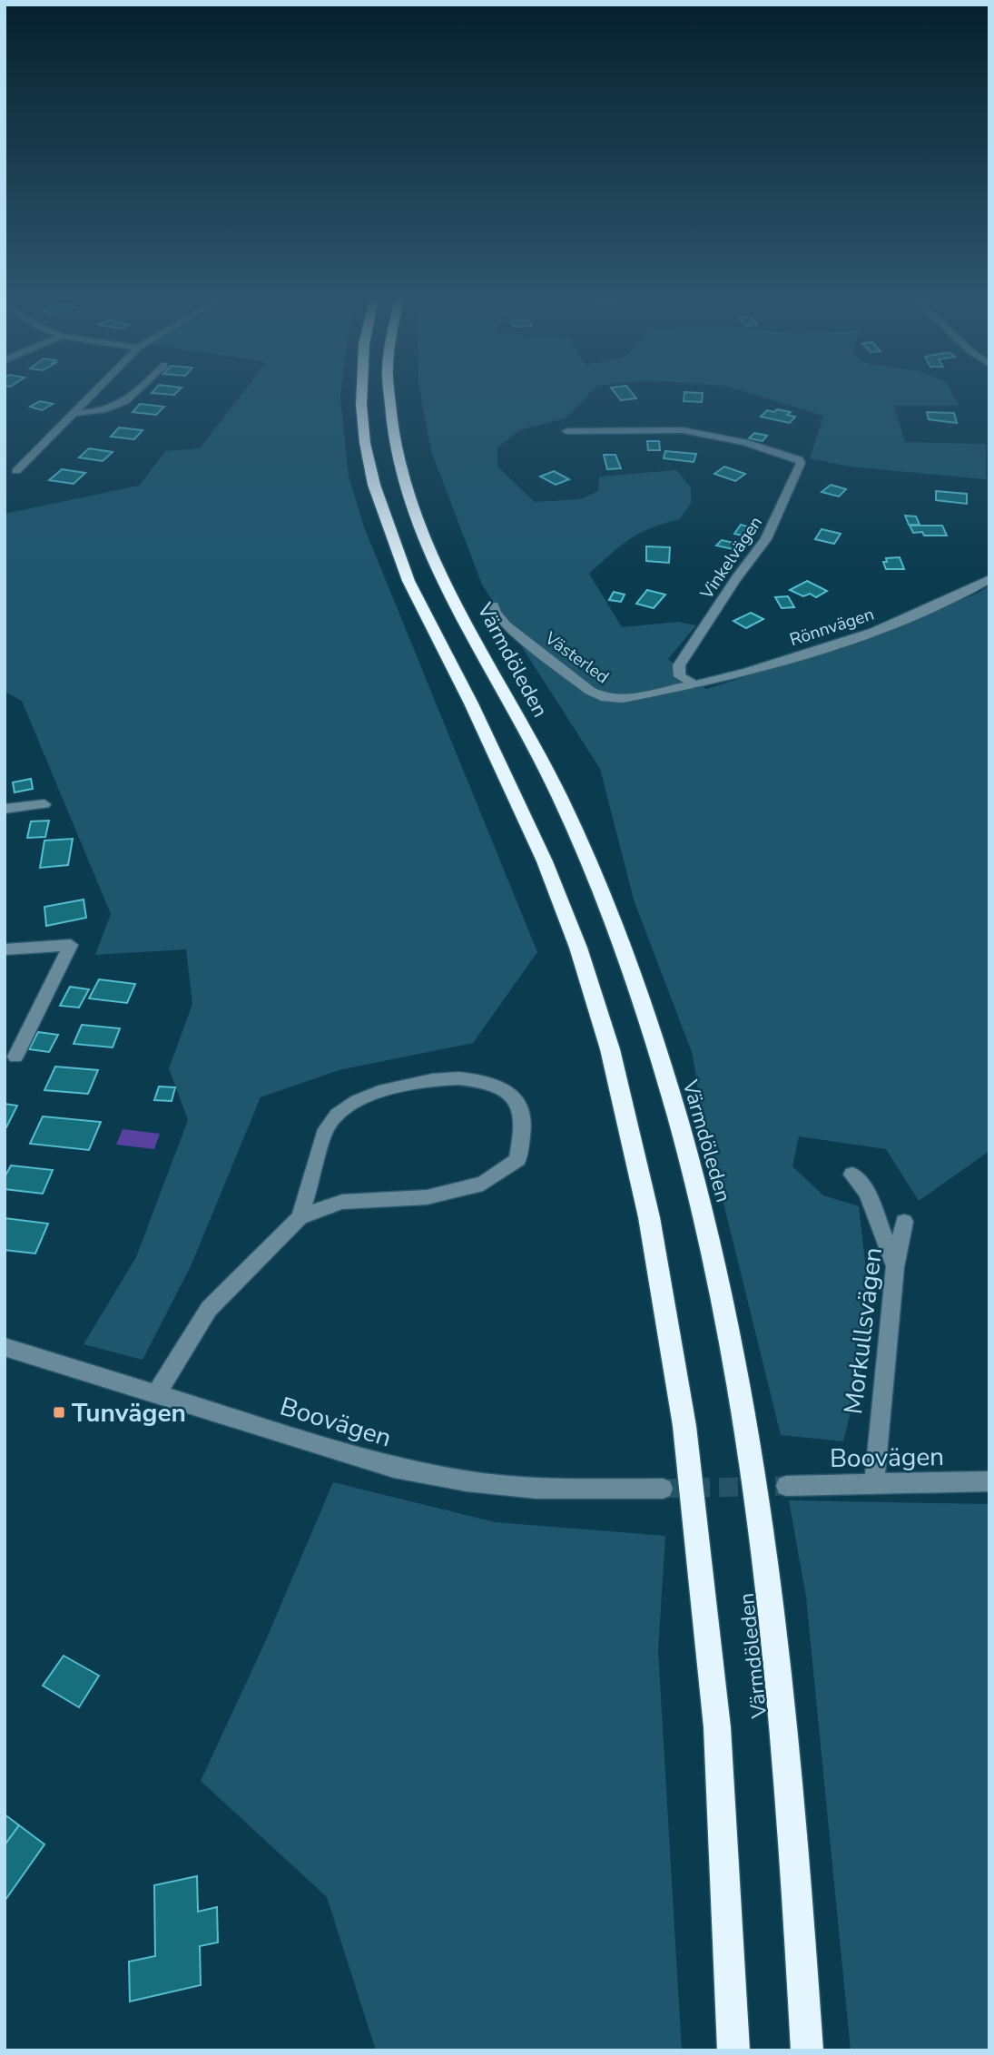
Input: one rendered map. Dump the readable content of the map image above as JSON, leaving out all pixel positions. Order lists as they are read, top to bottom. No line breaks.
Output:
{"streets":{"highway":["Värmdöleden"],"street":["Vinkelvägen","Rönnvägen","Västerled","Morkullsvägen","Boovägen"]},"crossings":[["Vinkelvägen","Rönnvägen"],["Vinkelvägen","Västerled"],["Rönnvägen","Västerled"],["Morkullsvägen","Boovägen"]],"places":{"transit":["Tunvägen"]}}
